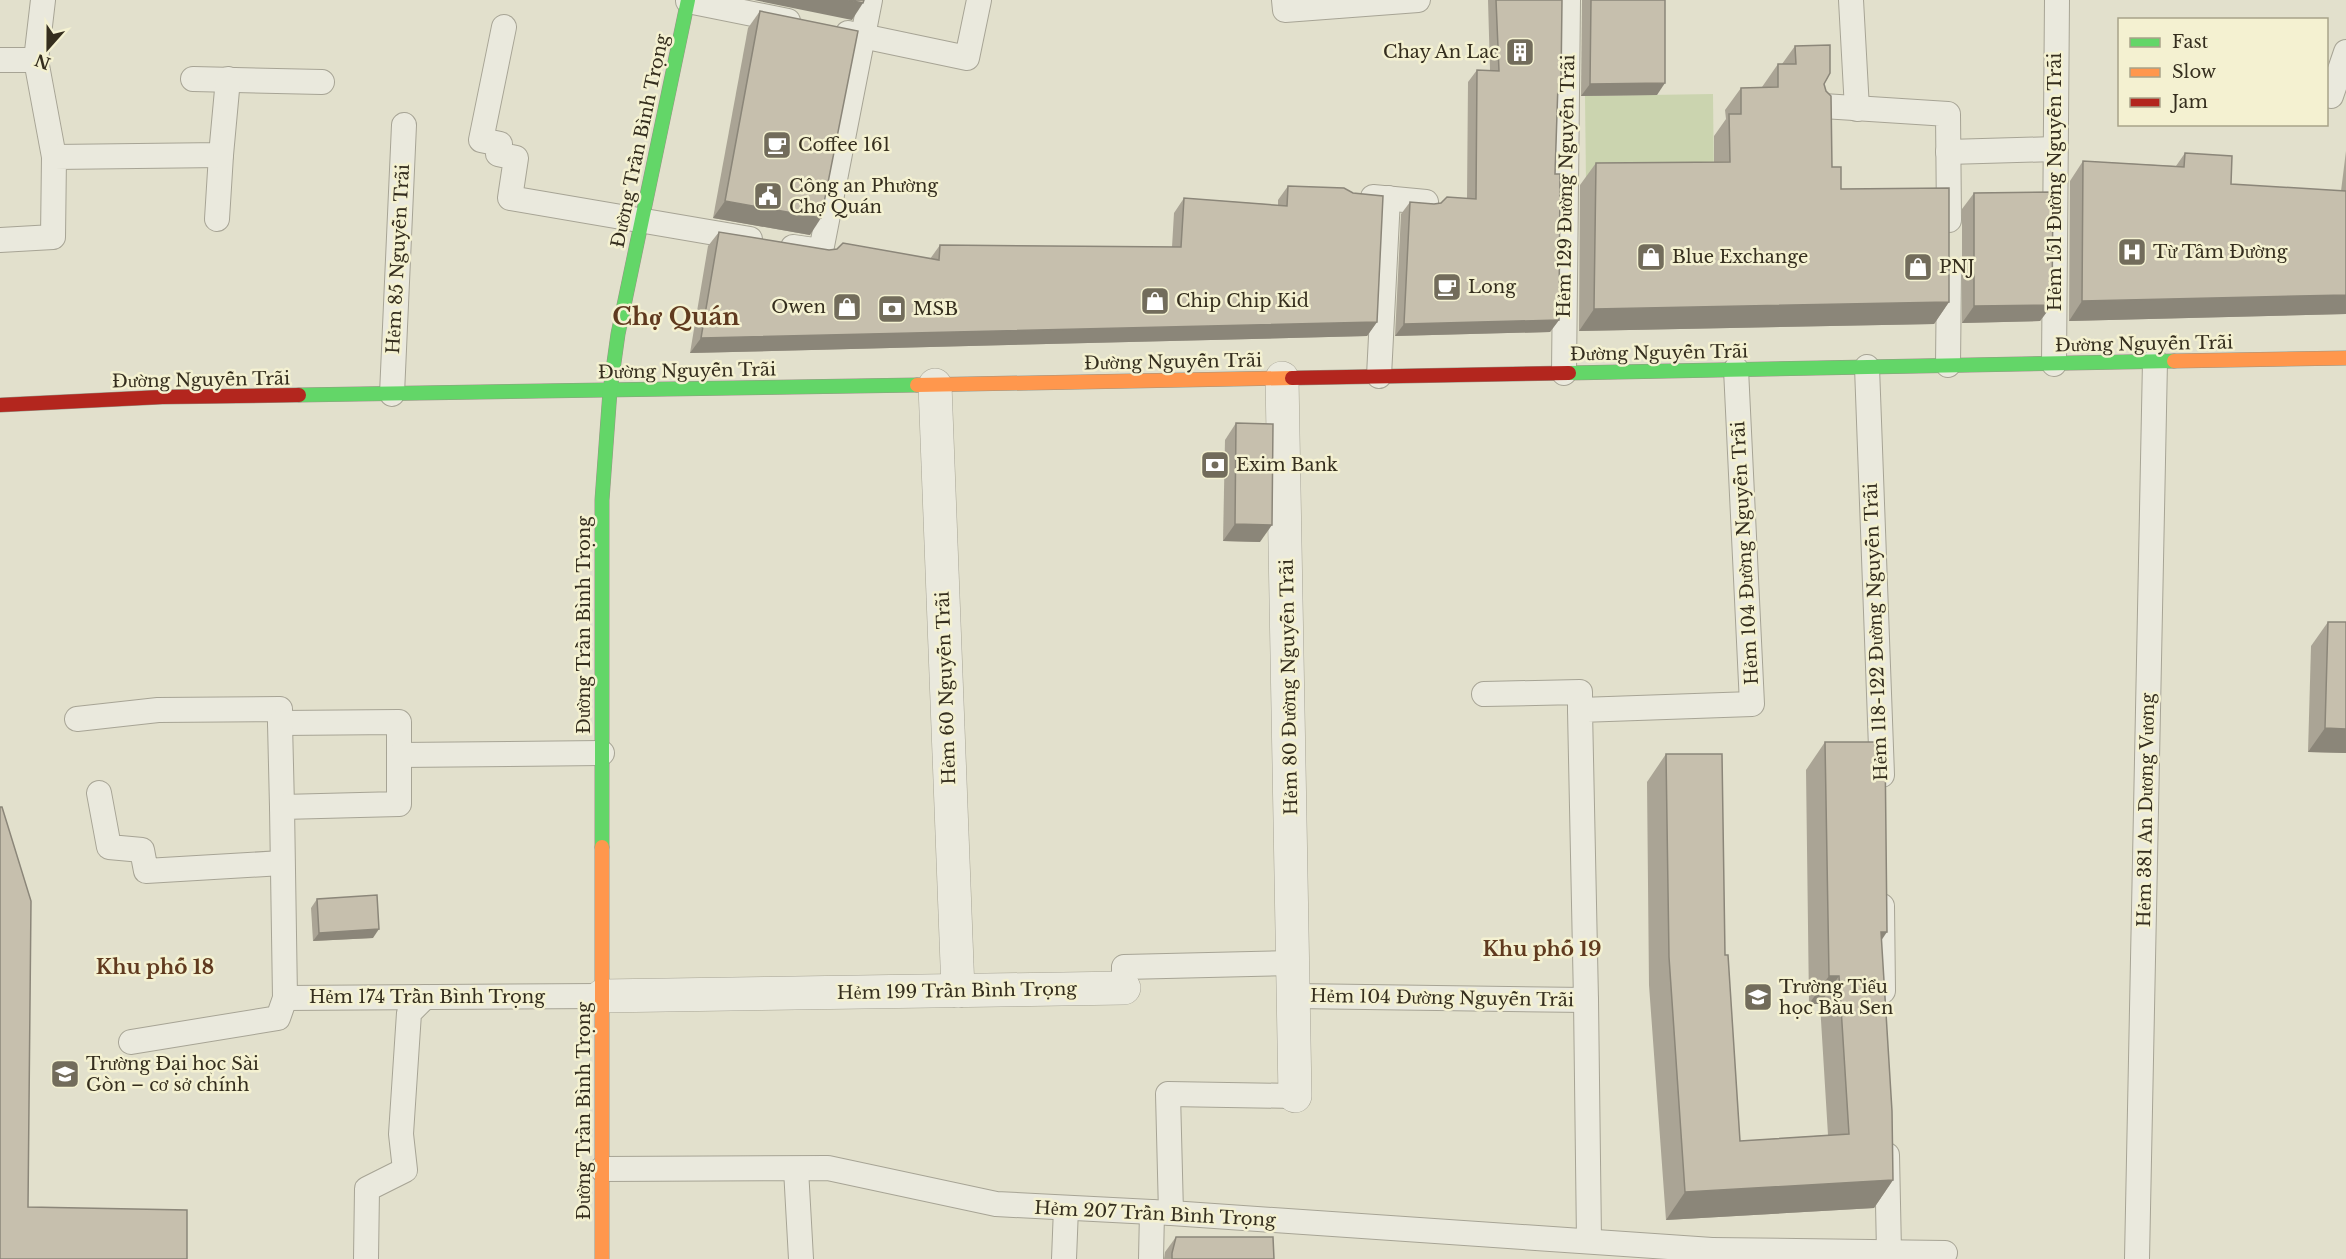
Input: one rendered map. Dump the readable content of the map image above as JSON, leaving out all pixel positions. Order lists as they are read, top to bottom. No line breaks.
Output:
{"streets":{"main road":["Đường Trần Bình Trọng","Đường Nguyễn Trãi"],"street":["Hẻm 80 Đường Nguyễn Trãi","Hẻm 60 Nguyễn Trãi","Hẻm 199 Trần Bình Trọng"],"lane":["Hẻm 151 Đường Nguyễn Trãi","Hẻm 129 Đường Nguyễn Trãi","Hẻm 85 Nguyễn Trãi","Hẻm 104 Đường Nguyễn Trãi","Hẻm 118-122 Đường Nguyễn Trãi","Hẻm 381 An Dương Vương","Hẻm 174 Trần Bình Trọng","Hẻm 207 Trần Bình Trọng"]},"crossings":[["Đường Trần Bình Trọng","Đường Nguyễn Trãi"],["Đường Trần Bình Trọng","Hẻm 199 Trần Bình Trọng"],["Đường Trần Bình Trọng","Hẻm 174 Trần Bình Trọng"],["Đường Trần Bình Trọng","Hẻm 207 Trần Bình Trọng"],["Hẻm 151 Đường Nguyễn Trãi","Đường Nguyễn Trãi"],["Hẻm 129 Đường Nguyễn Trãi","Đường Nguyễn Trãi"],["Hẻm 85 Nguyễn Trãi","Đường Nguyễn Trãi"],["Đường Nguyễn Trãi","Hẻm 104 Đường Nguyễn Trãi"],["Đường Nguyễn Trãi","Hẻm 118-122 Đường Nguyễn Trãi"],["Đường Nguyễn Trãi","Hẻm 80 Đường Nguyễn Trãi"],["Đường Nguyễn Trãi","Hẻm 60 Nguyễn Trãi"],["Đường Nguyễn Trãi","Hẻm 381 An Dương Vương"],["Hẻm 104 Đường Nguyễn Trãi","Hẻm 80 Đường Nguyễn Trãi"],["Hẻm 80 Đường Nguyễn Trãi","Hẻm 199 Trần Bình Trọng"],["Hẻm 60 Nguyễn Trãi","Hẻm 199 Trần Bình Trọng"],["Hẻm 199 Trần Bình Trọng","Hẻm 174 Trần Bình Trọng"]],"districts":["Chợ Quán","Khu phố 19","Khu phố 18"],"places":{"building":["Chay An Lạc"],"cafe":["Coffee 161","Long"],"public building":["Công an Phường Chợ Quán"],"hospital":["Từ Tâm Đường"],"shop":["Blue Exchange","PNJ","Chip Chip Kid","Owen"],"bank":["MSB","Exim Bank"],"school or university":["Trường Tiểu học Bàu Sen","Trường Đại học Sài Gòn – cơ sở chính"]},"legend":["Fast","Slow","Jam"],"north":"bottom"}
